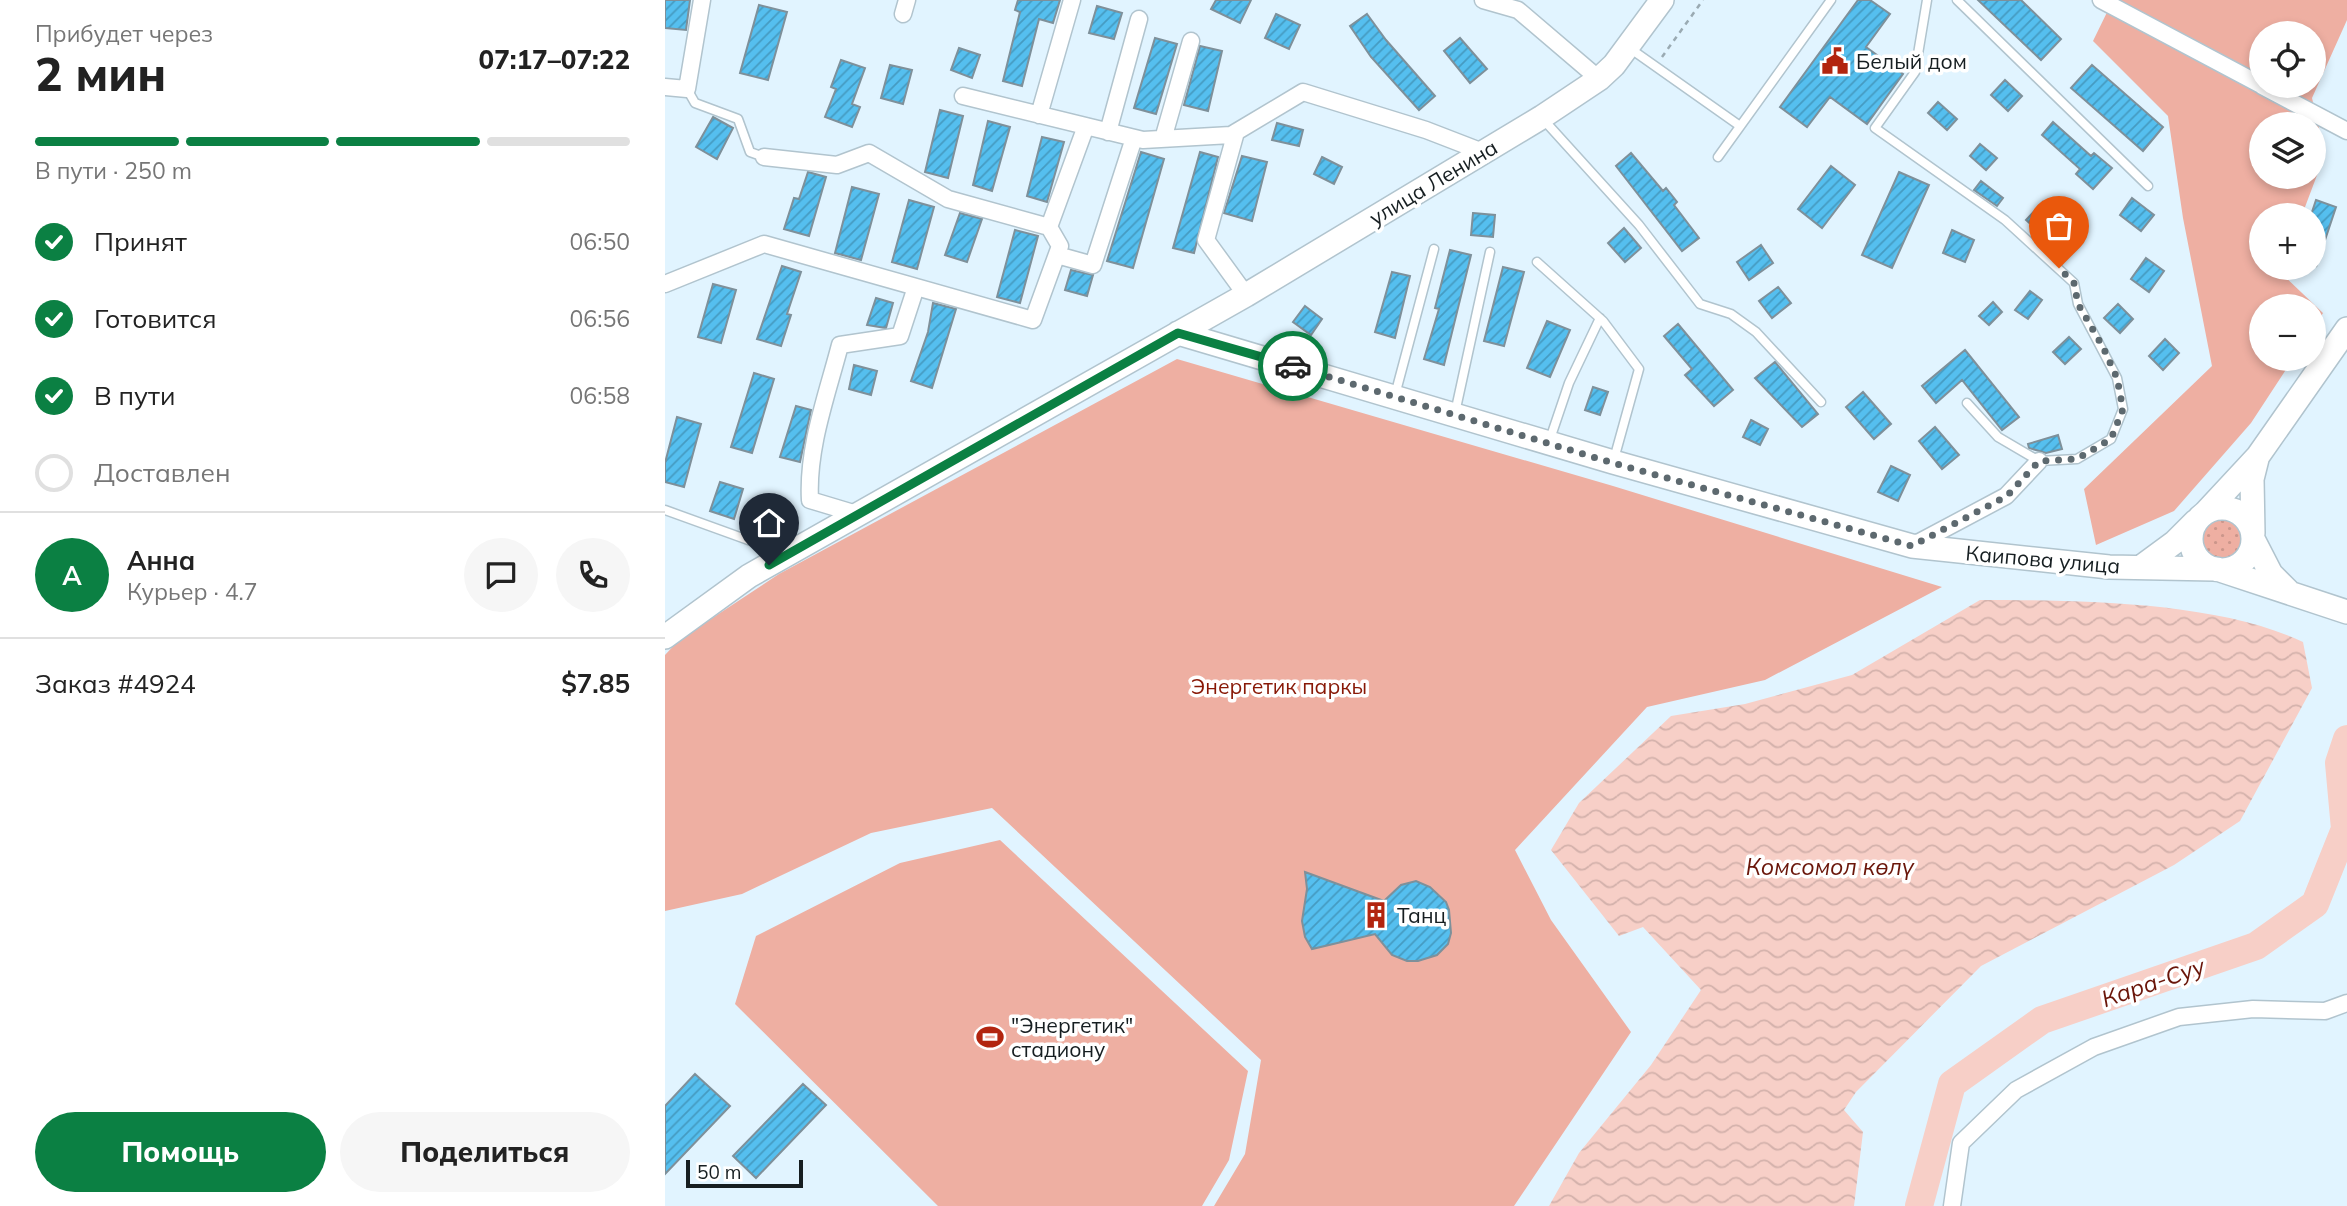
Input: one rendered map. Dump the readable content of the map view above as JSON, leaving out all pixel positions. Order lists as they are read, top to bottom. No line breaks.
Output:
{"streets":{"main road":["улица Ленина","Каипова улица"]},"crossings":[["улица Ленина","Каипова улица"]],"water":["Комсомол көлү","Кара-Суу"],"parks":["Энергетик паркы"],"places":{"public building":["Белый дом"],"building":["Танц"],"sports":["\"Энергетик\" стадиону"]},"scale_bar":"50 m","page":{"heading":["2 мин","Прибудет через","07:17–07:22"],"panel":["Анна","Курьер · 4.7","Заказ #4924","$7.85"],"map_buttons":["+","−"],"bar":"В пути · 250 m","list":[["Принят","06:50"],["Готовится","06:56"],["В пути","06:58"],"Доставлен"],"round":"А","buttons":["Помощь","Поделиться"],"scale":"50 m"}}
